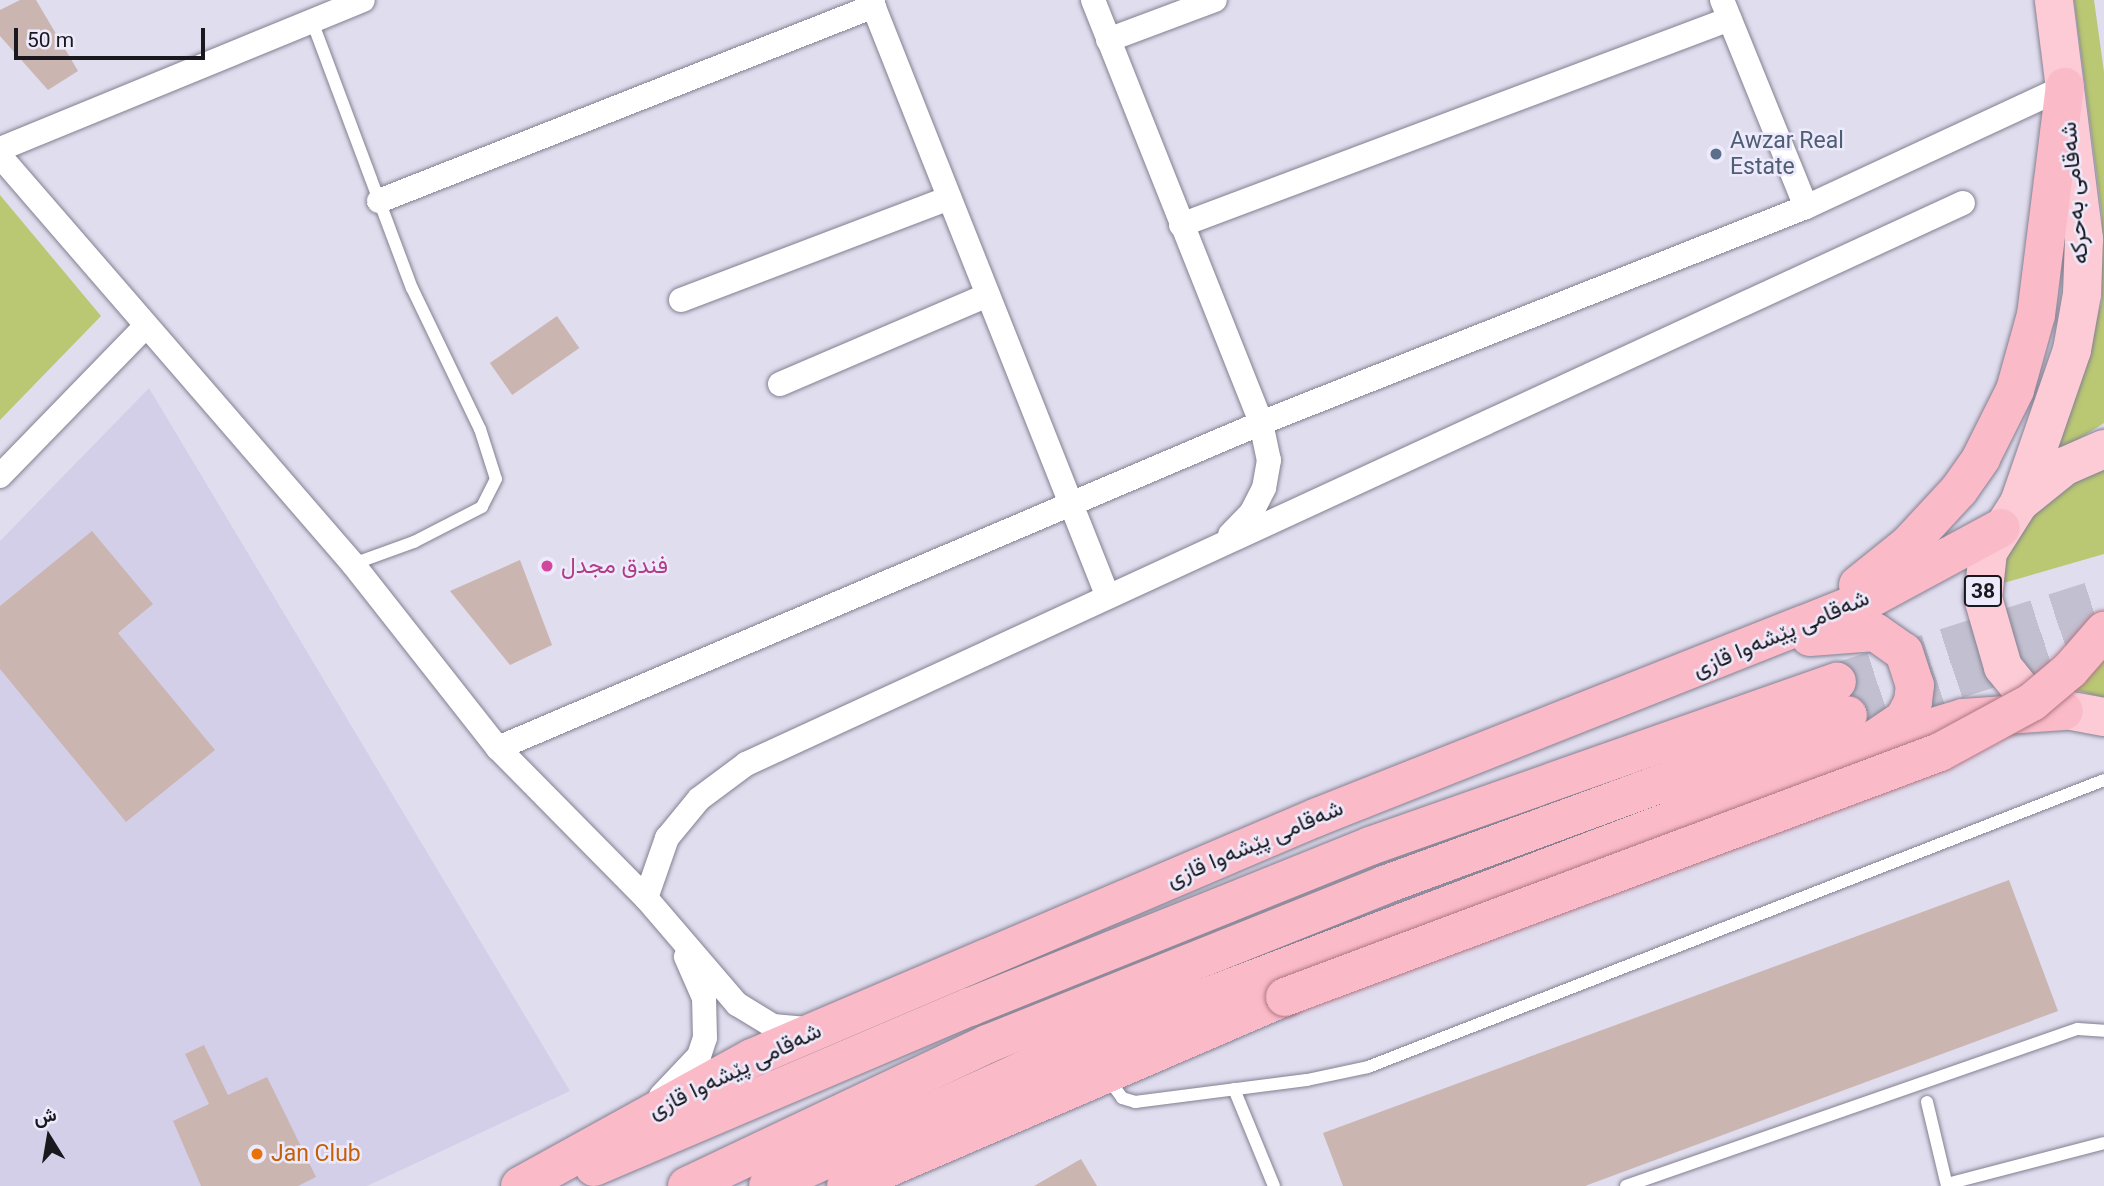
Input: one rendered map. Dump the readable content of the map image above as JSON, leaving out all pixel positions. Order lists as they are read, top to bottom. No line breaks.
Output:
{"streets":{"highway":["شەقامی پێشەوا قازی"],"main road":["شەقامی بەحرکە","38"]},"crossings":[["شەقامی بەحرکە","شەقامی پێشەوا قازی"]],"places":["Awzar Real Estate","فندق مجدل","Jan Club"],"scale_bar":"50 m","north":"top"}
